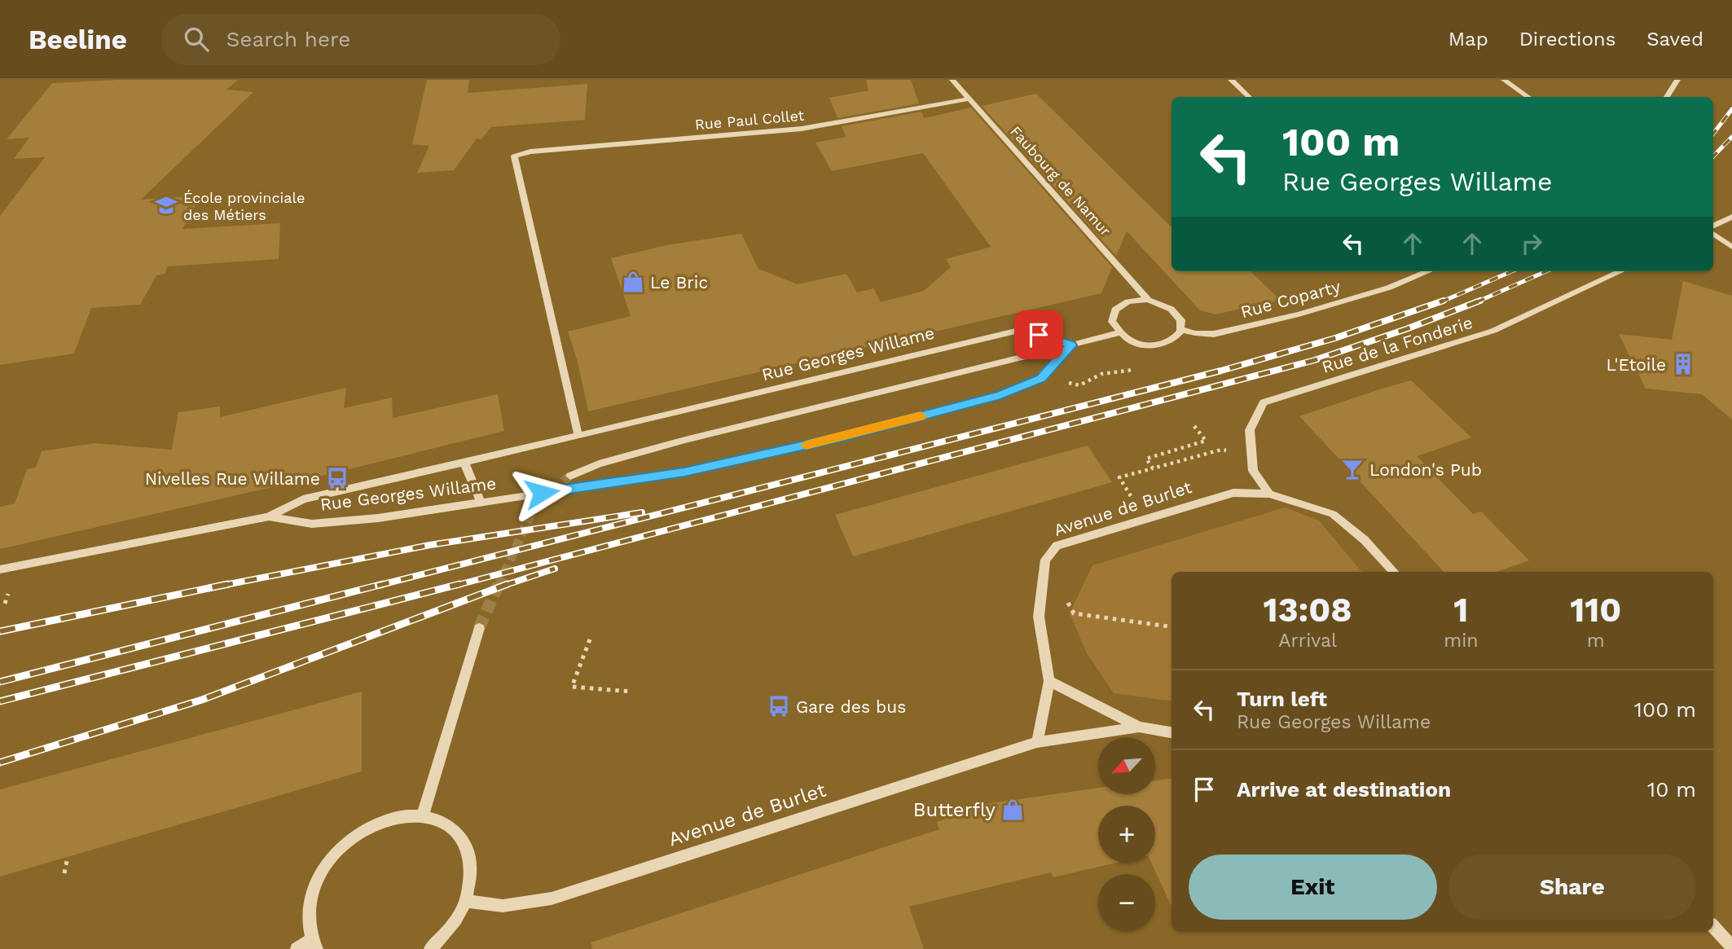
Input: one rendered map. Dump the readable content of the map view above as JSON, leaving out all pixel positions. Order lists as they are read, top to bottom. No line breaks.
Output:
{"streets":{"street":["Rue Paul Collet","Faubourg de Namur","Rue Coparty","Rue de la Fonderie","Rue Georges Willame","Avenue de Burlet"]},"crossings":[["Rue Paul Collet","Faubourg de Namur"],["Rue Paul Collet","Rue Georges Willame"],["Faubourg de Namur","Rue Coparty"],["Rue de la Fonderie","Avenue de Burlet"]],"places":{"school or university":["École provinciale des Métiers"],"shop":["Le Bric","Butterfly"],"building":["L'Etoile"],"bar":["London's Pub"],"bus stop":["Nivelles Rue Willame","Gare des bus"]},"north":"bottom left","page":{"header":"Beeline","search":"Search here","nav":["Map","Directions","Saved"],"turn":["100 m","Rue Georges Willame"],"eta":["13:08","Arrival","1","min","110","m"],"list":[{"name":"Turn left","note":"Rue Georges Willame","value":"100 m"},{"name":"Arrive at destination","value":"10 m"}],"map_buttons":["+","−"],"buttons":["Exit","Share"]}}
